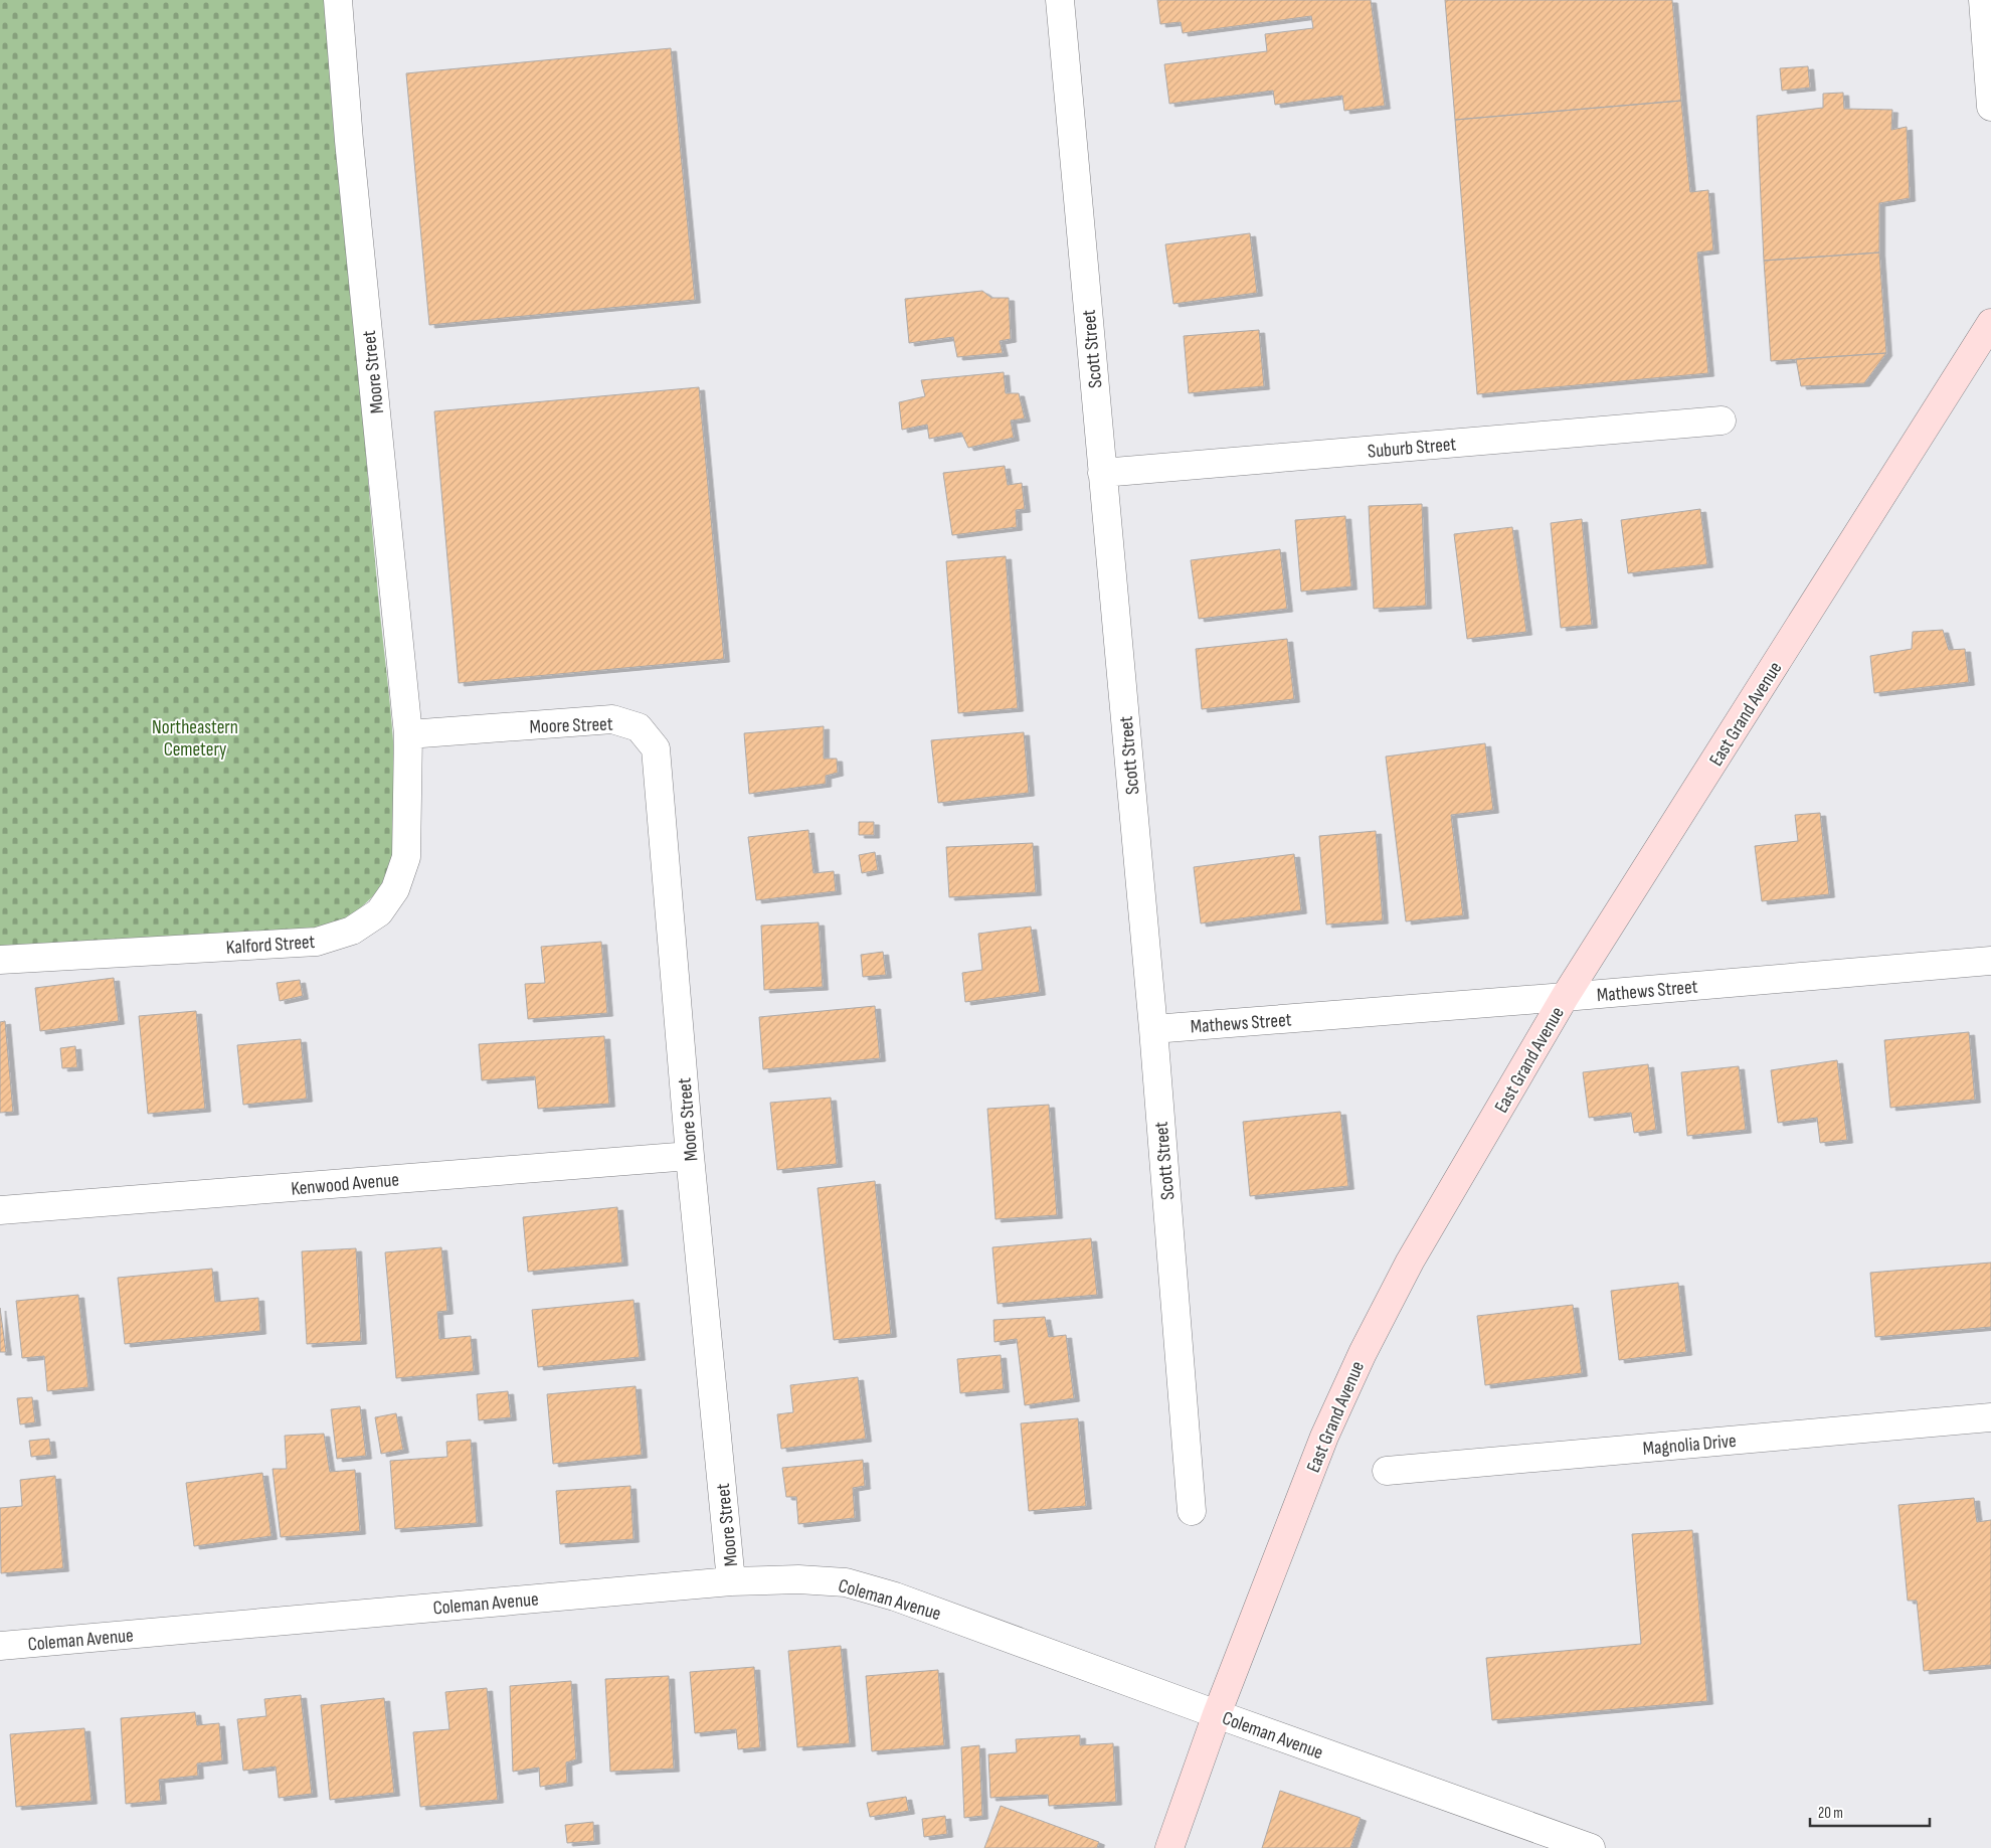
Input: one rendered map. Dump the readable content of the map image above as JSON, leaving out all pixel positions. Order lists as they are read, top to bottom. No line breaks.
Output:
{"streets":{"main road":["East Grand Avenue"],"street":["Scott Street","Moore Street","Suburb Street","Kalford Street","Mathews Street","Kenwood Avenue","Magnolia Drive","Coleman Avenue"]},"crossings":[["Scott Street","Suburb Street"],["Scott Street","Mathews Street"],["Moore Street","Kalford Street"],["Moore Street","Kenwood Avenue"],["Moore Street","Coleman Avenue"],["East Grand Avenue","Mathews Street"],["East Grand Avenue","Coleman Avenue"]],"parks":["Northeastern Cemetery"],"scale_bar":"20 m"}
